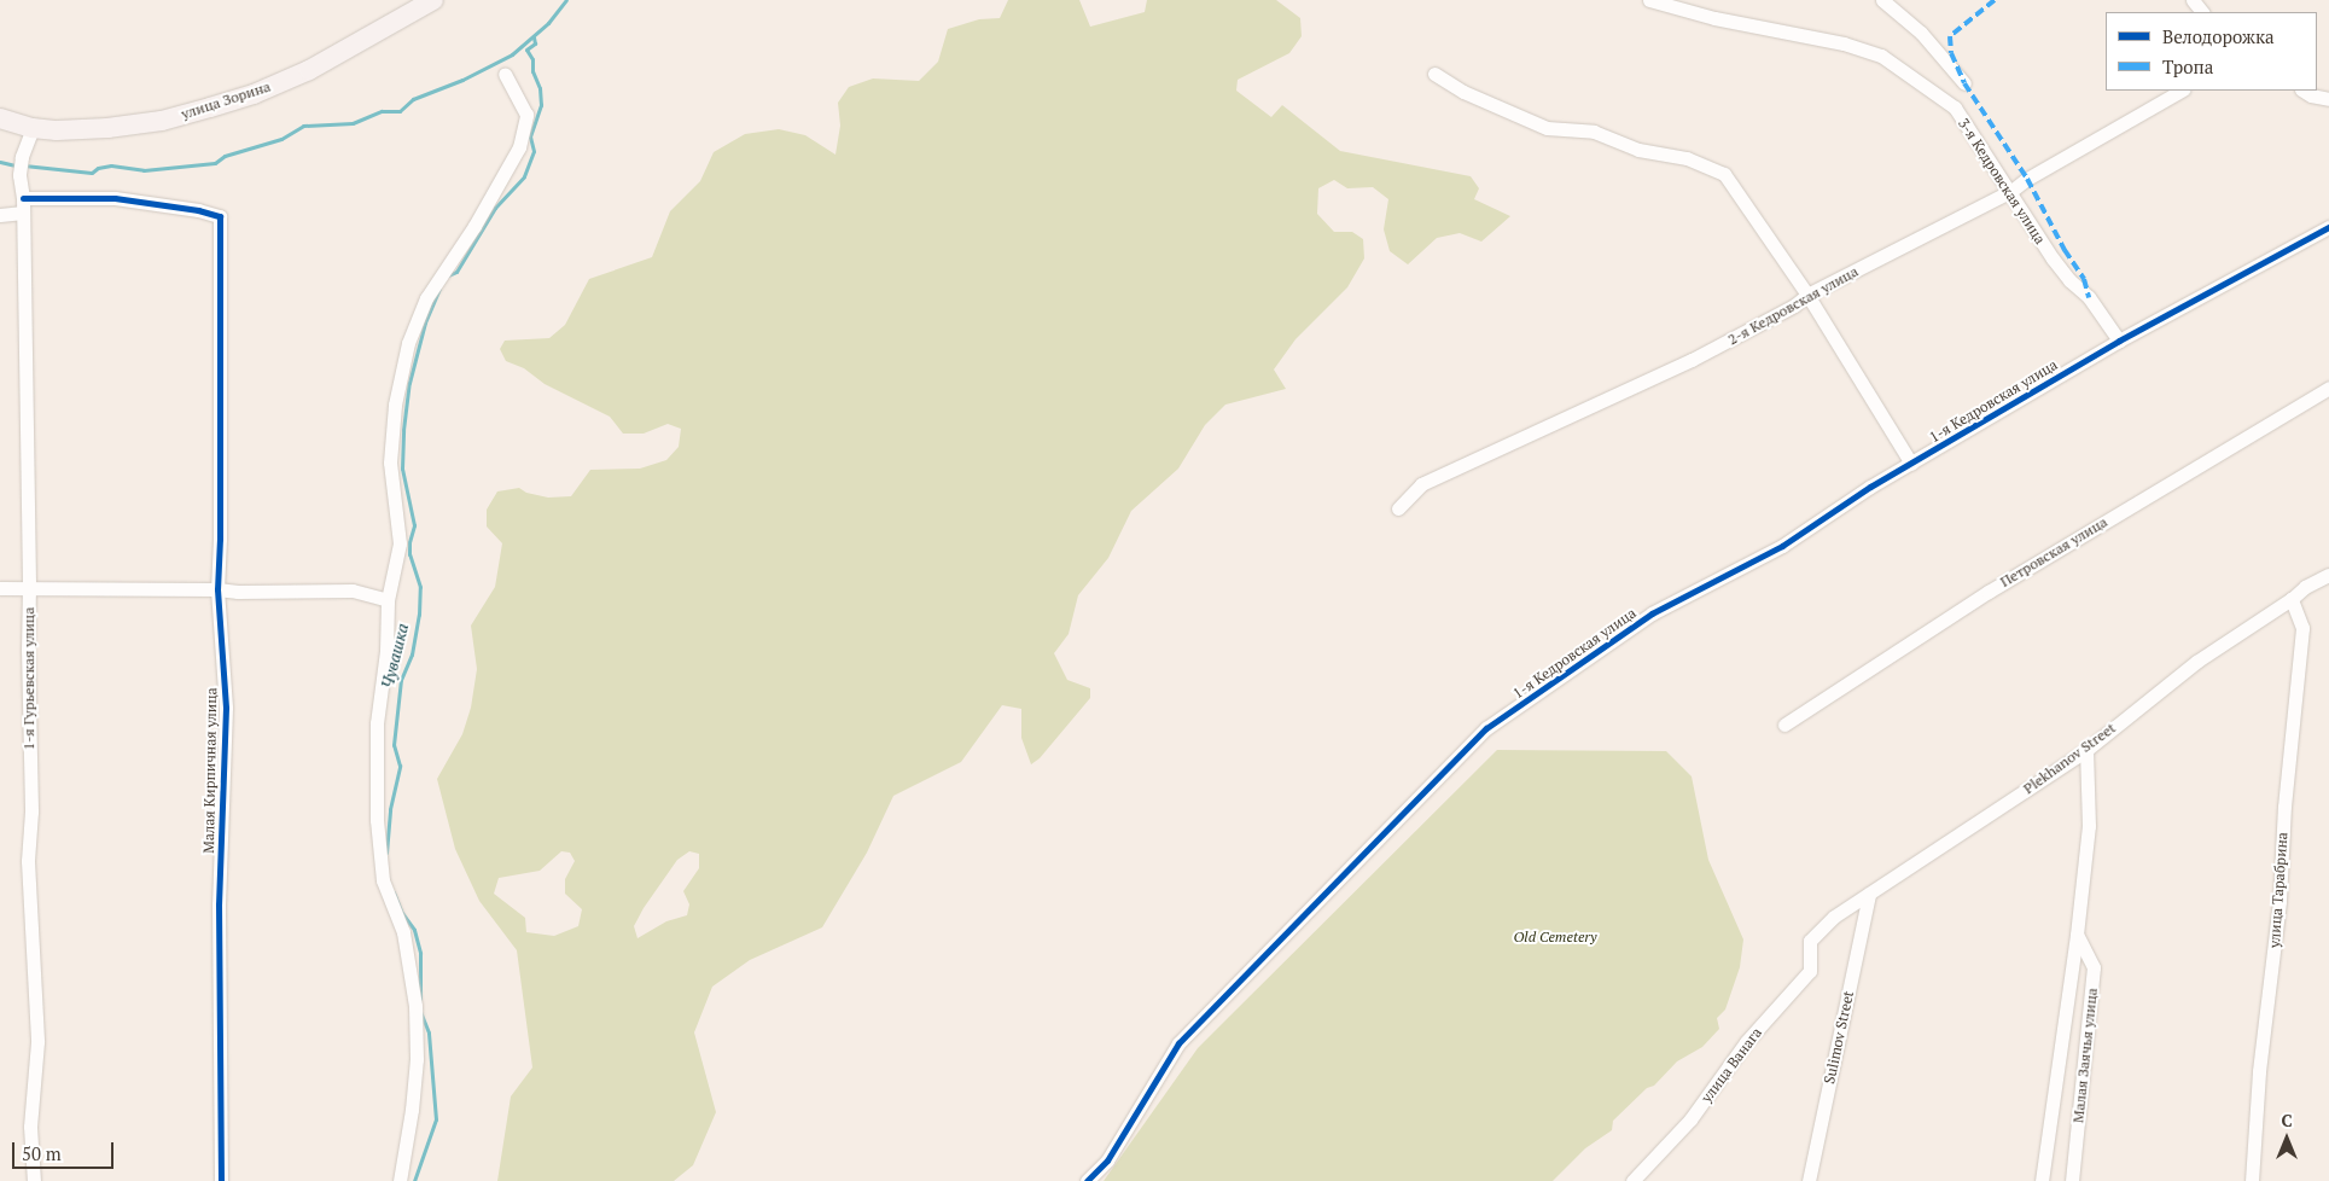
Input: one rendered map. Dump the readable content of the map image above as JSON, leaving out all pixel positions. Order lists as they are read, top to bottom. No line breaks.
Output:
{"streets":{"main road":["улица Зорина"],"street":["3-я Кедровская улица","2-я Кедровская улица","1-я Кедровская улица","Петровская улица","1-я Гурьевская улица","Plekhanov Street","Малая Кирпичная улица","улица Тарабрина","Sulimov Street","Малая Заячья улица","улица Ванага"]},"crossings":[["улица Зорина","1-я Гурьевская улица"],["3-я Кедровская улица","2-я Кедровская улица"],["3-я Кедровская улица","1-я Кедровская улица"],["1-я Гурьевская улица","Малая Кирпичная улица"],["Plekhanov Street","улица Тарабрина"],["Plekhanov Street","Sulimov Street"],["Plekhanov Street","Малая Заячья улица"],["Plekhanov Street","улица Ванага"]],"water":["Чувашка"],"parks":["Old Cemetery"],"legend":["Велодорожка","Тропа"],"scale_bar":"50 m","north":"top"}
